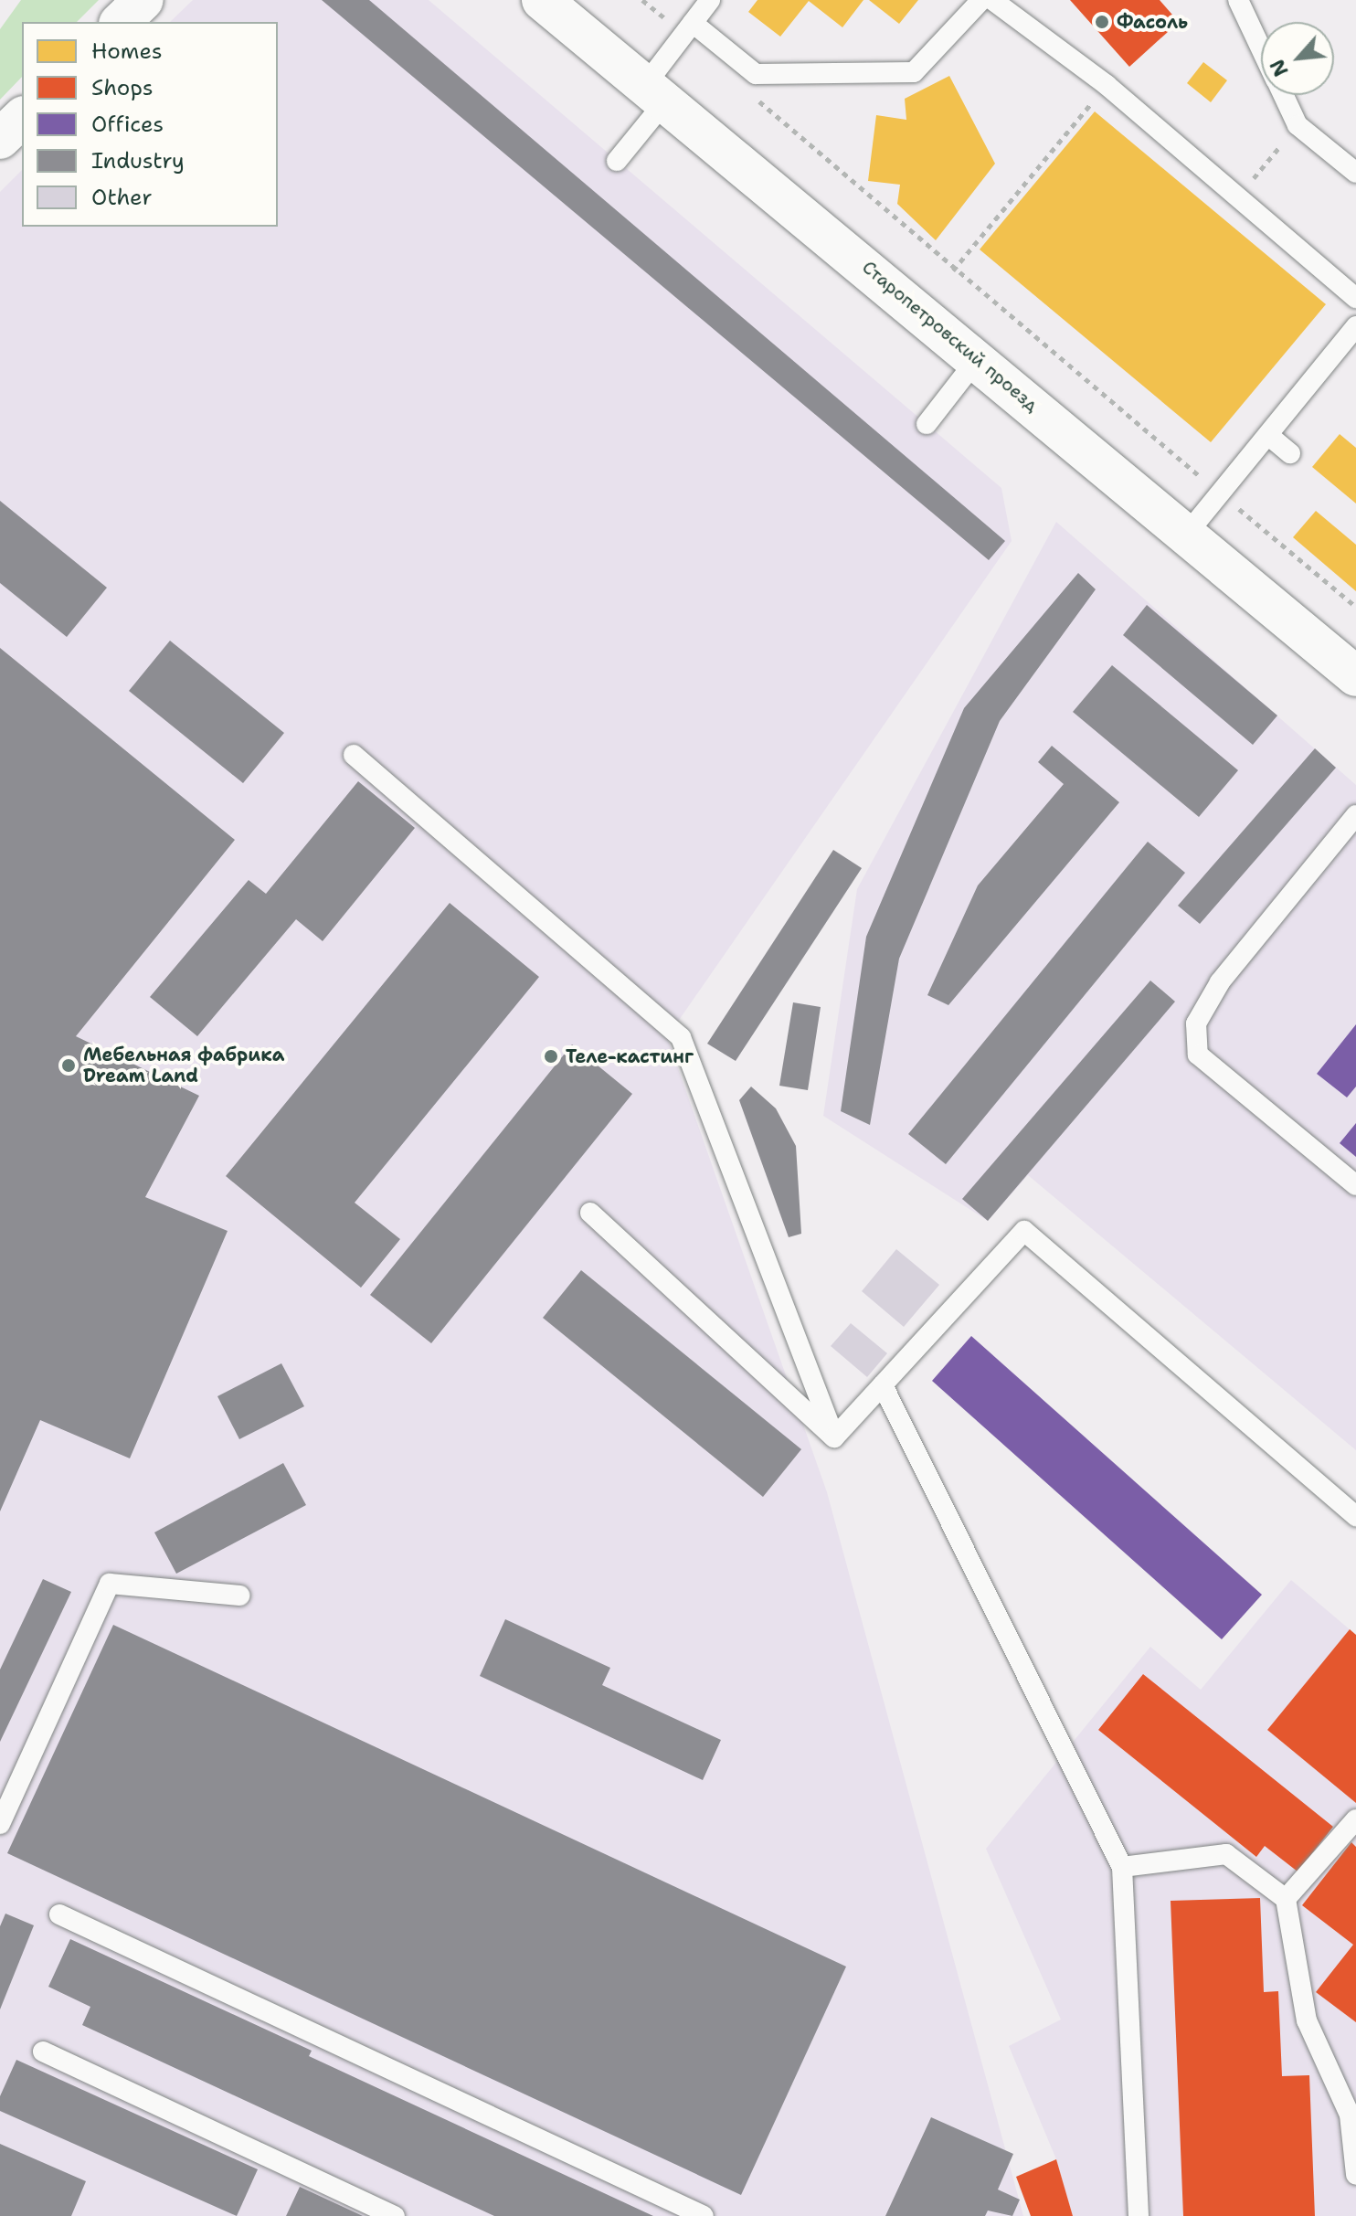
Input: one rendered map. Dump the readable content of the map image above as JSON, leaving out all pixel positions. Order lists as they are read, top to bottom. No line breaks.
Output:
{"streets":{"street":["Старопетровский проезд"]},"places":["Фасоль","Теле-кастинг","Мебельная фабрика Dream Land"],"legend":["Homes","Shops","Offices","Industry","Other"],"north":"bottom left"}
